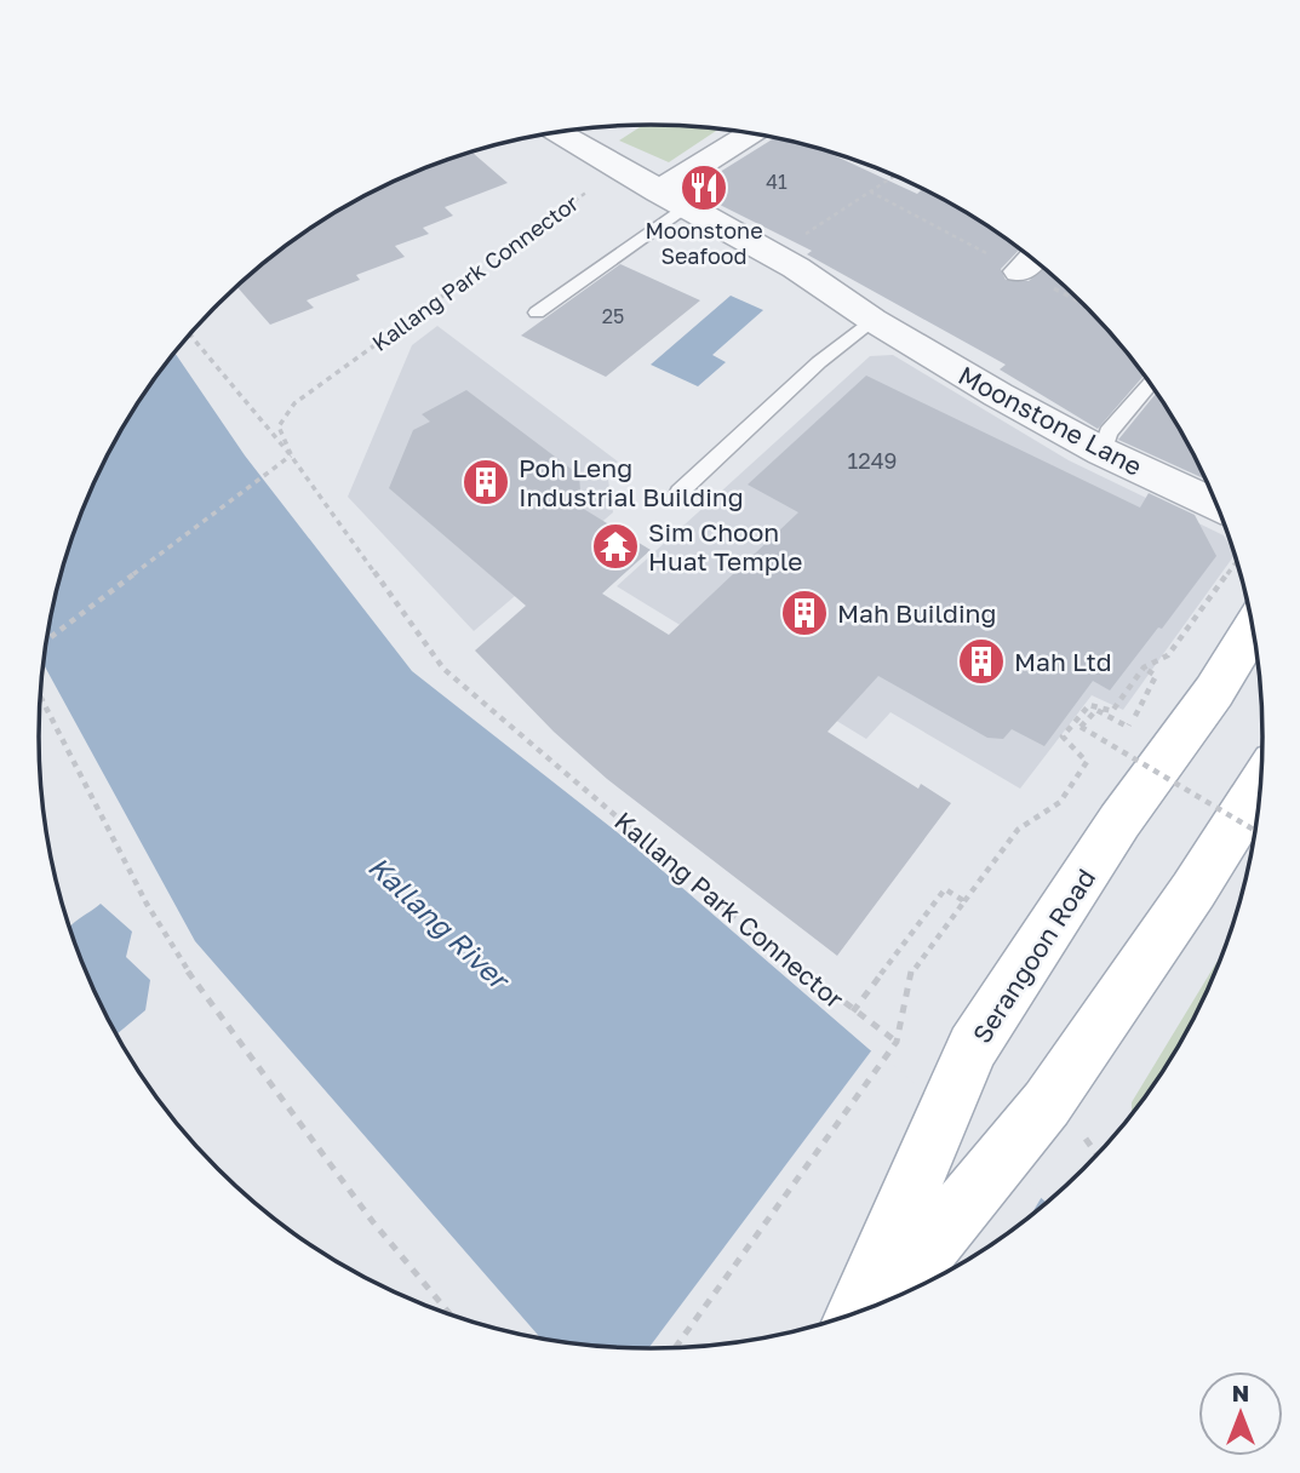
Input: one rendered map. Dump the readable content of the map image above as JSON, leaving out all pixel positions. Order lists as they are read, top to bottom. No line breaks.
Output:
{"streets":{"main road":["Serangoon Road"],"street":["Moonstone Lane"],"path":["Kallang Park Connector"]},"crossings":[["Kallang Park Connector","Moonstone Lane"]],"water":["Kallang River"],"places":{"restaurant":["Moonstone Seafood"],"building":["Poh Leng Industrial Building","Mah Building","Mah Ltd"],"temple":["Sim Choon Huat Temple"]},"house_numbers":["41","25","1249"],"north":"top"}
